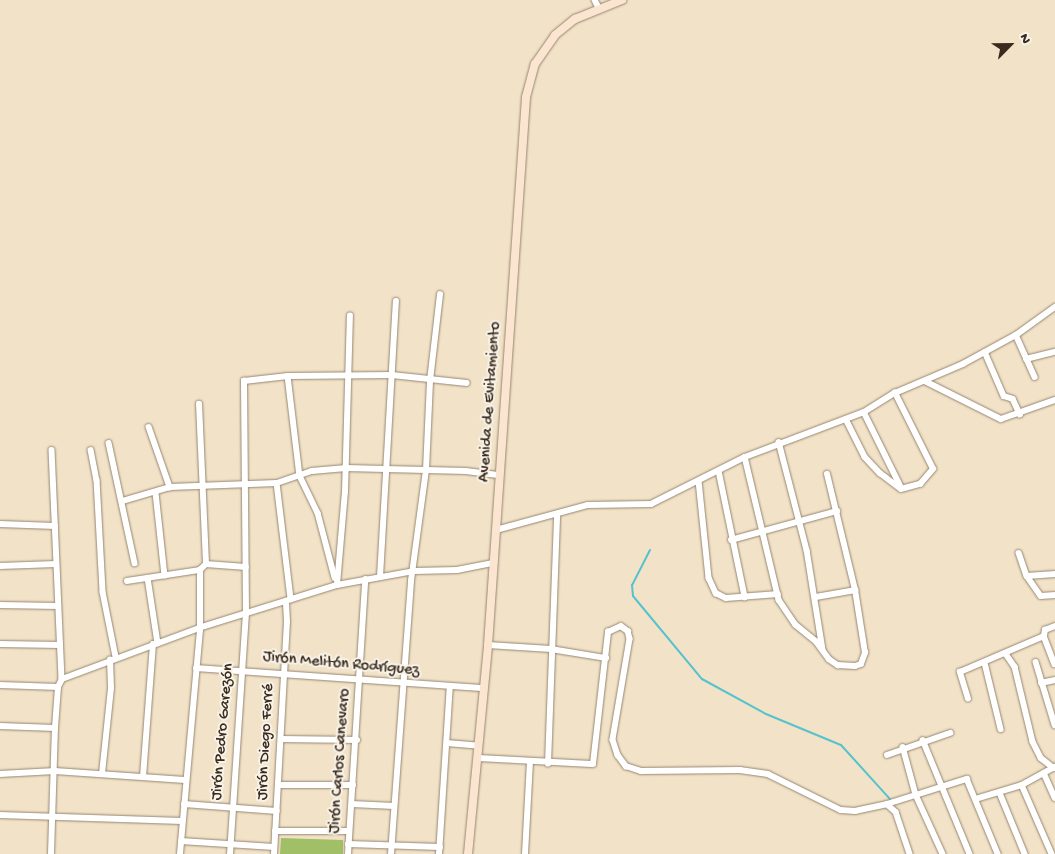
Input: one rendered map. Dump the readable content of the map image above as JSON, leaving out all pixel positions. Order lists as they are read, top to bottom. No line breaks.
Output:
{"streets":{"street":["Avenida de Evitamiento","Jirón Melitón Rodríguez","Jirón Pedro Garezón","Jirón Diego Ferré","Jirón Carlos Canevaro"]},"crossings":[["Avenida de Evitamiento","Jirón Melitón Rodríguez"],["Jirón Melitón Rodríguez","Jirón Pedro Garezón"],["Jirón Melitón Rodríguez","Jirón Diego Ferré"],["Jirón Melitón Rodríguez","Jirón Carlos Canevaro"]],"north":"top right"}
